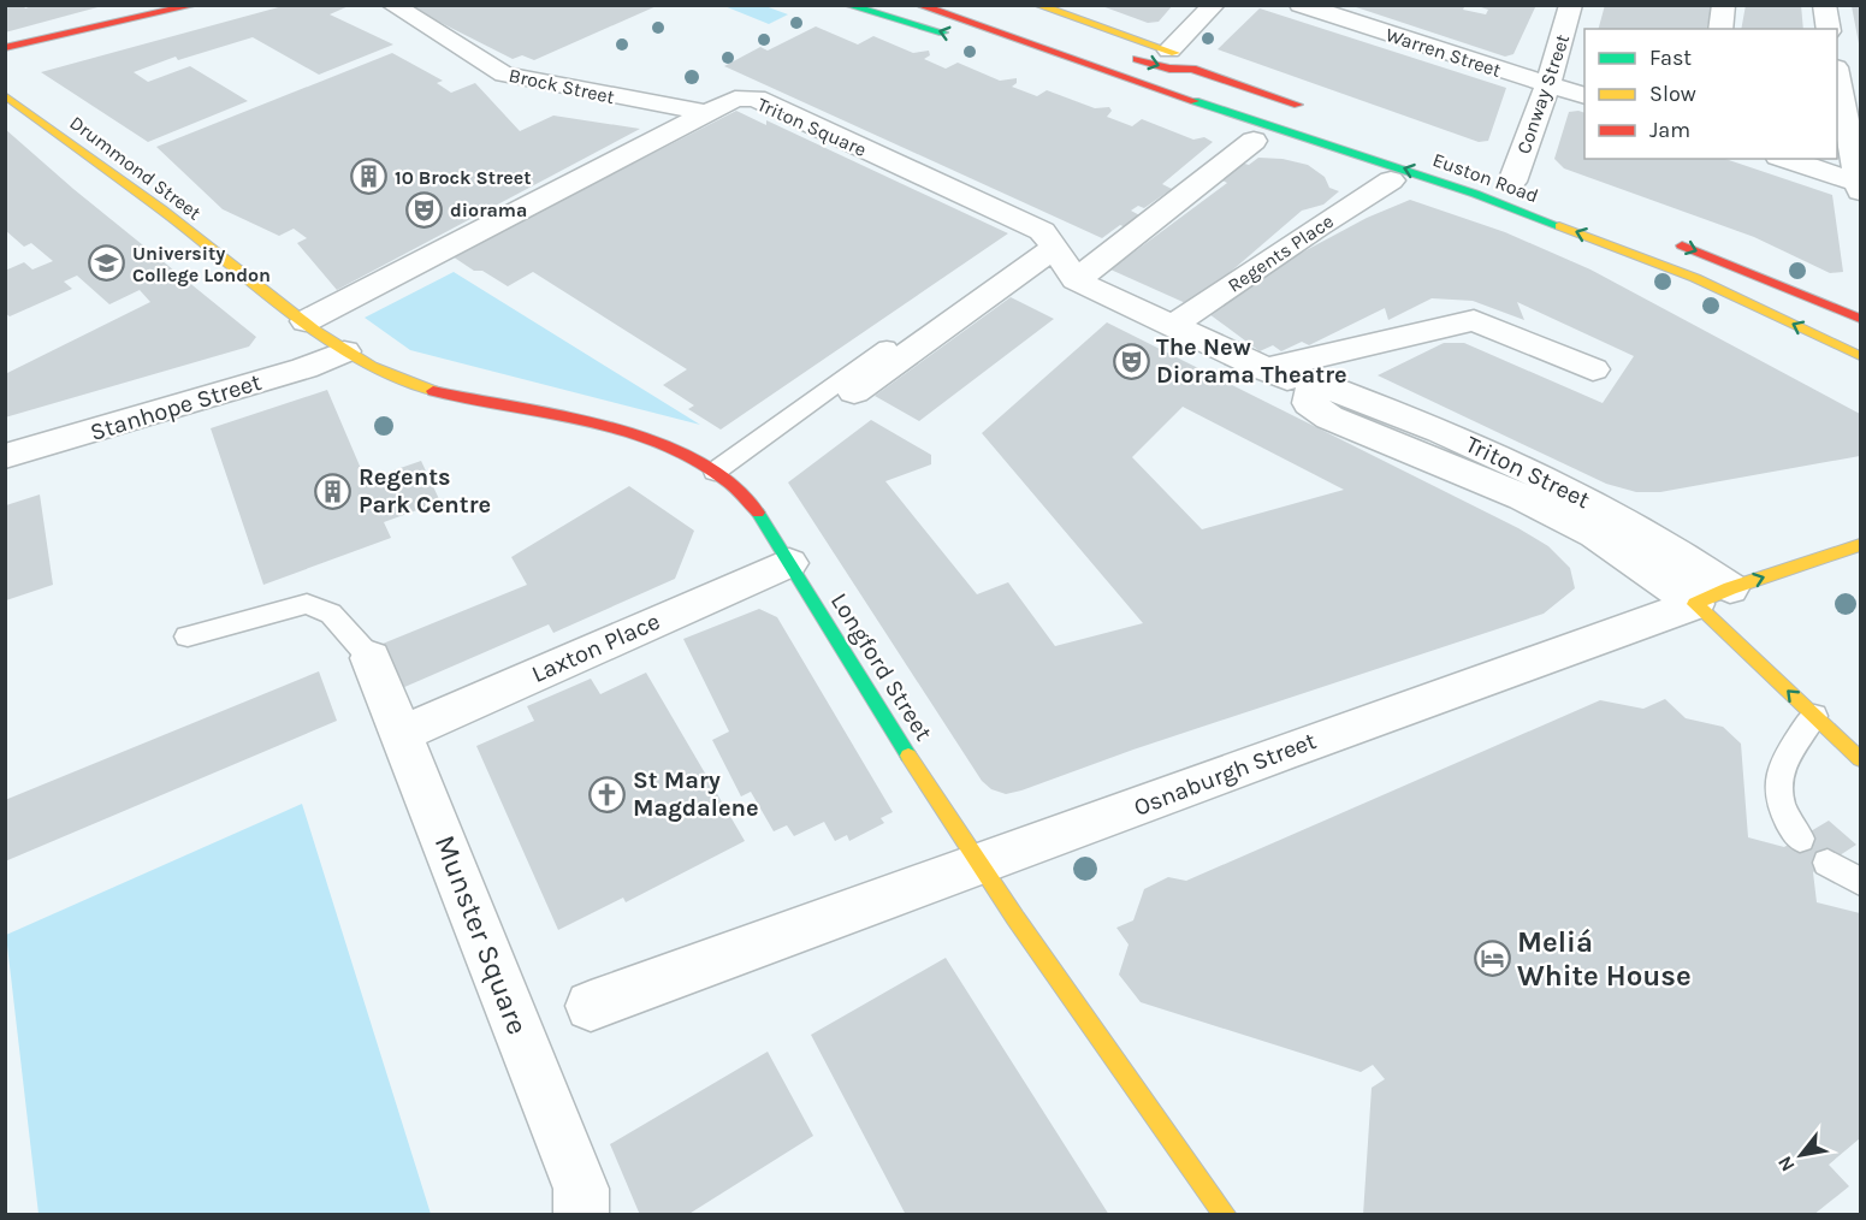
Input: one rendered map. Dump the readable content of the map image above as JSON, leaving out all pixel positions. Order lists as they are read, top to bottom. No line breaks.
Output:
{"streets":{"main road":["Drummond Street","Euston Road","Longford Street","Osnaburgh Street"],"street":["Warren Street","Brock Street","Conway Street","Triton Square","Regents Place","Stanhope Street","Triton Street","Laxton Place","Munster Square"]},"crossings":[["Warren Street","Conway Street"],["Brock Street","Triton Square"],["Triton Square","Drummond Street"],["Drummond Street","Stanhope Street"],["Drummond Street","Longford Street"],["Regents Place","Triton Street"],["Stanhope Street","Longford Street"],["Triton Street","Osnaburgh Street"],["Laxton Place","Longford Street"],["Laxton Place","Munster Square"],["Longford Street","Osnaburgh Street"]],"places":{"building":["10 Brock Street","Regents Park Centre"],"theatre":["diorama","The New Diorama Theatre"],"school or university":["University College London"],"church":["St Mary Magdalene"],"hotel":["Meliá White House"]},"legend":["Fast","Slow","Jam"],"north":"bottom left"}
